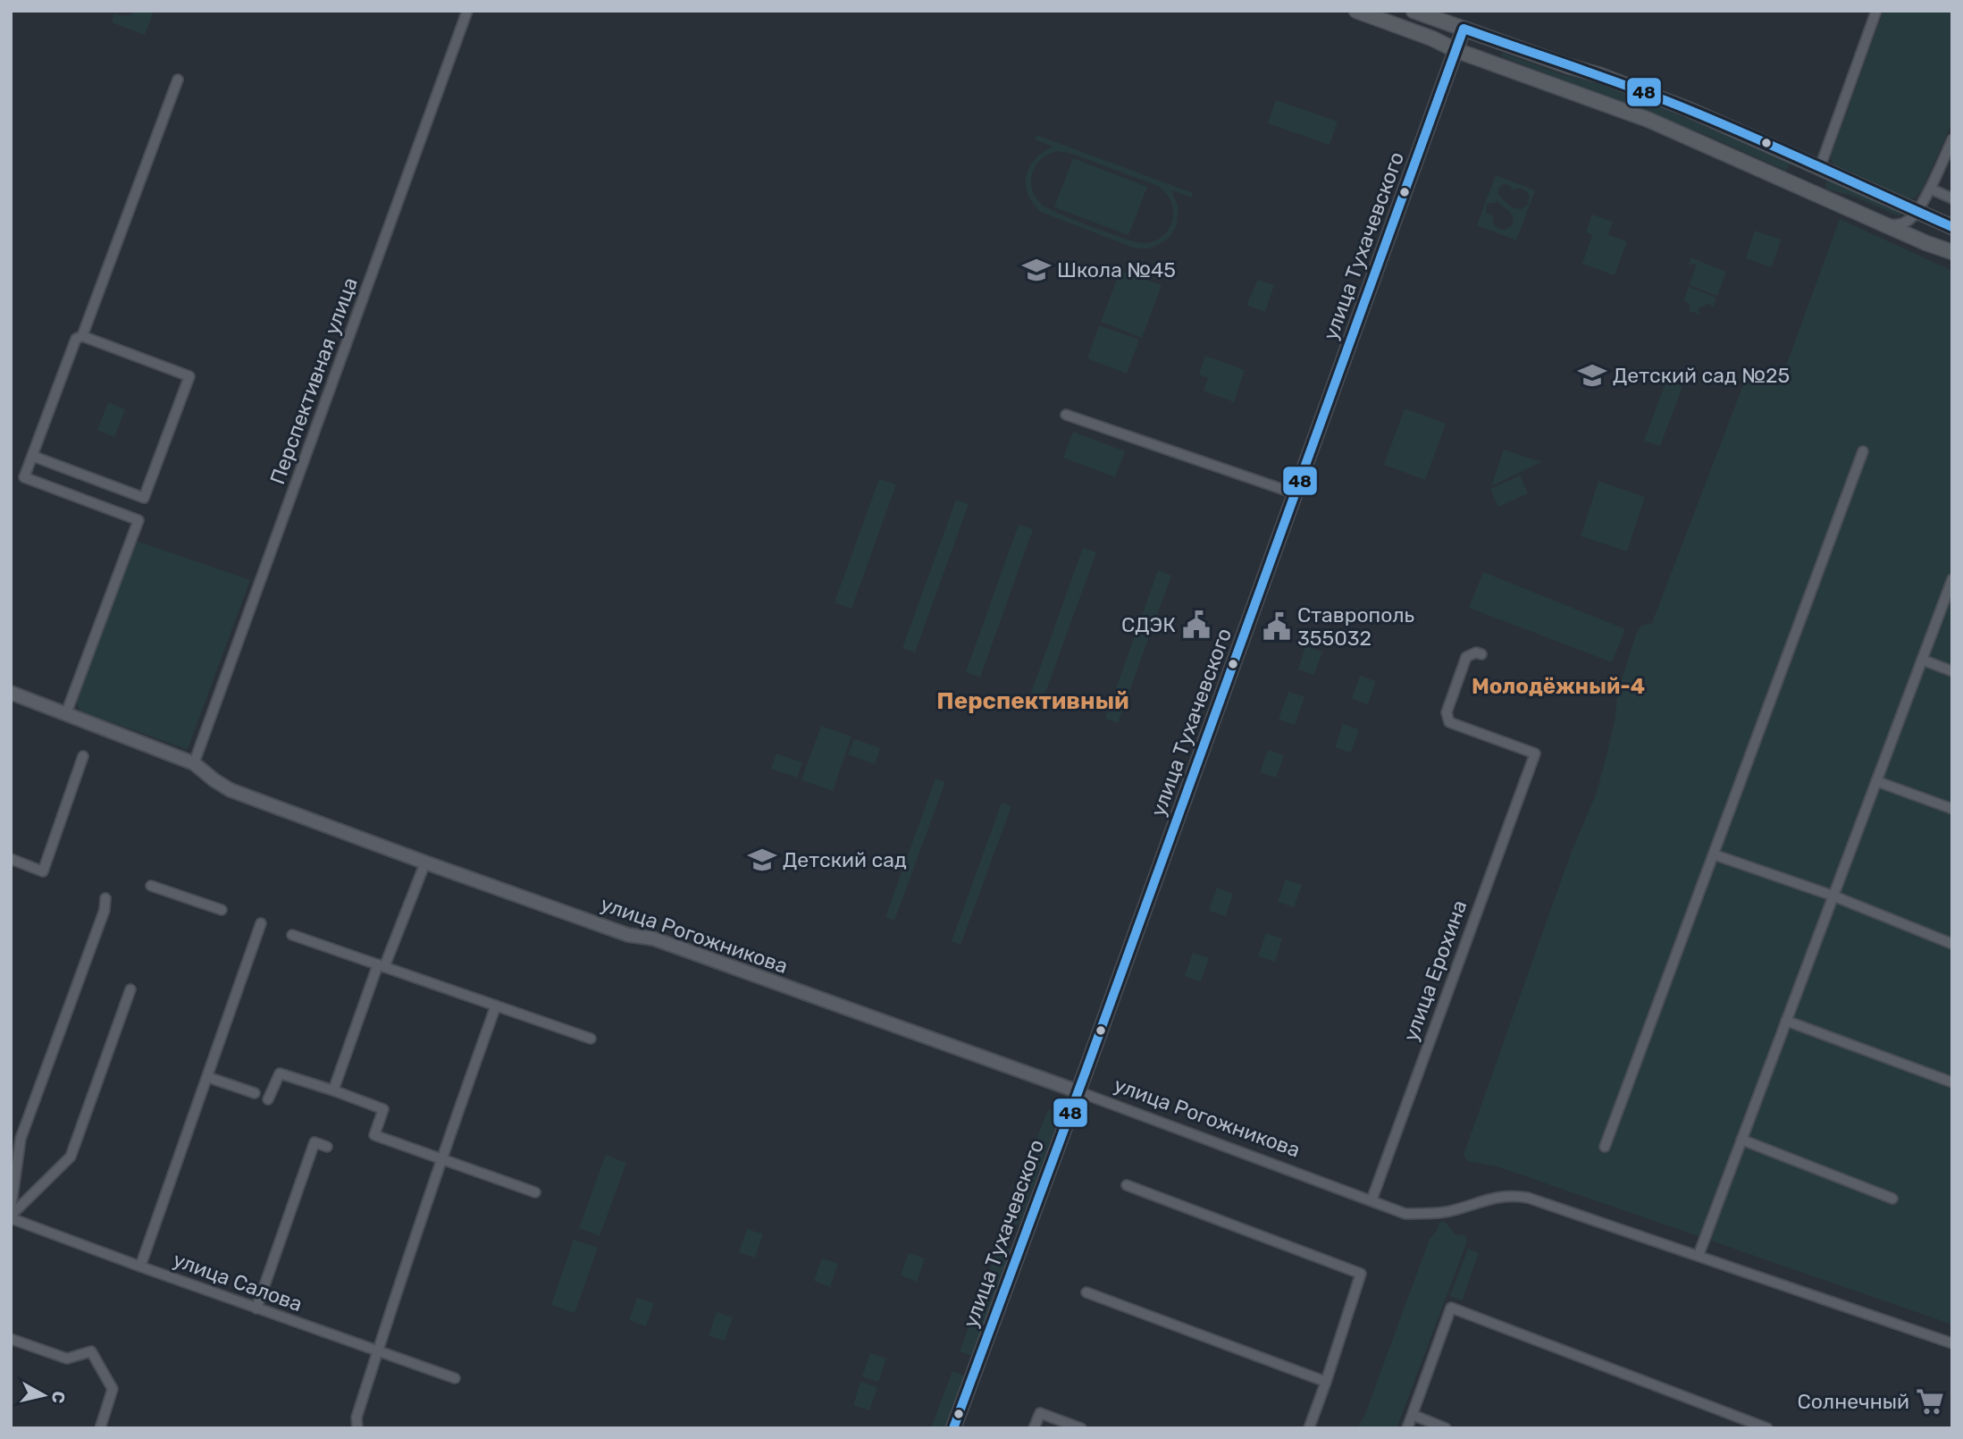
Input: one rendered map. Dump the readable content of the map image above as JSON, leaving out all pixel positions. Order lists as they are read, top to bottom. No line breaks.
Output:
{"streets":{"main road":["улица Тухачевского"],"street":["Перспективная улица","улица Рогожникова","улица Ерохина","улица Салова"]},"crossings":[["улица Тухачевского","улица Рогожникова"],["Перспективная улица","улица Рогожникова"],["улица Рогожникова","улица Ерохина"]],"districts":["Молодёжный-4","Перспективный"],"places":{"school or university":["Школа №45","Детский сад №25","Детский сад"],"public building":["СДЭК","Ставрополь 355032"],"supermarket":["Солнечный"]},"lines":["transit line 48"],"north":"right"}
